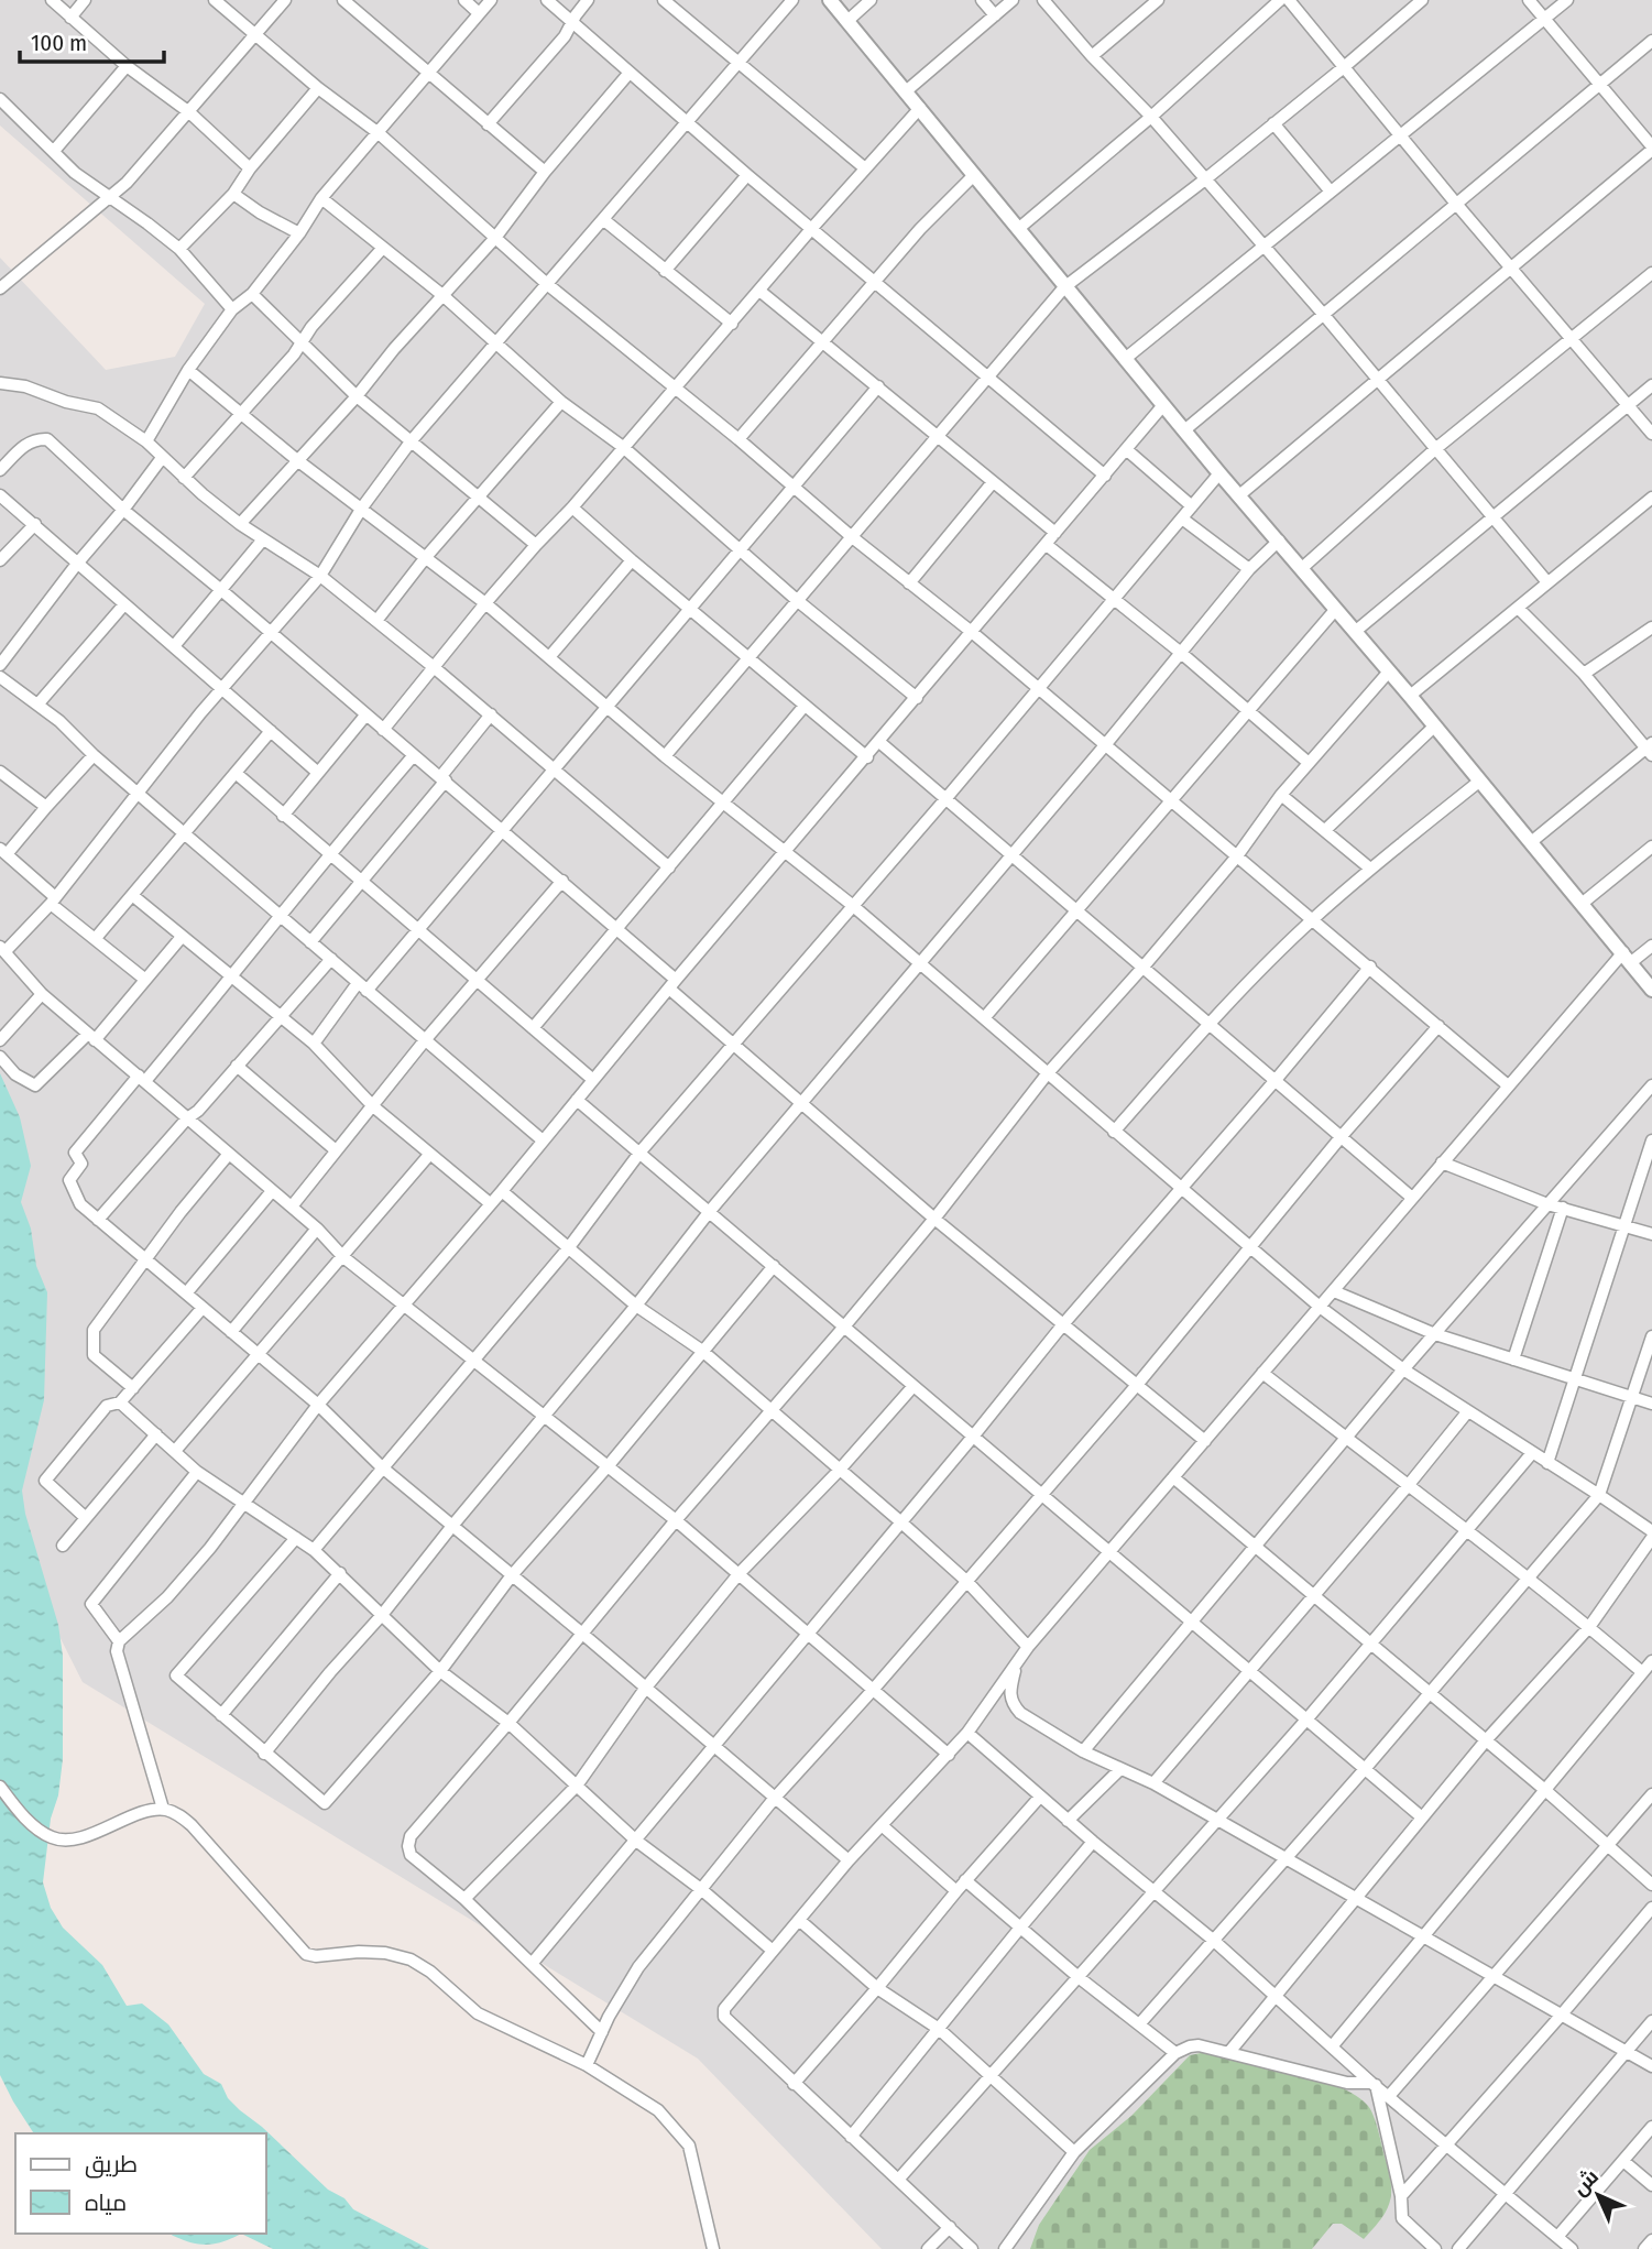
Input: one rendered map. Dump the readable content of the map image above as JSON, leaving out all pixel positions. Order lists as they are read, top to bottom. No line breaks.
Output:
{"legend":["طريق","مياه"],"scale_bar":"100 m","north":"top left"}
